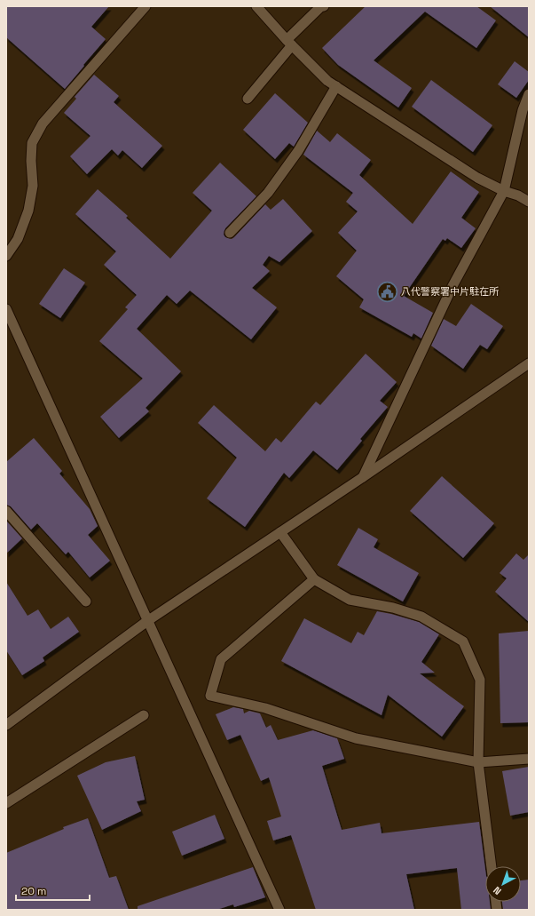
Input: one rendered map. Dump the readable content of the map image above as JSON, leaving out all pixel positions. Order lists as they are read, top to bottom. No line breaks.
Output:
{"places":{"public building":["八代警察署中片駐在所"]},"scale_bar":"20 m","north":"bottom left"}
